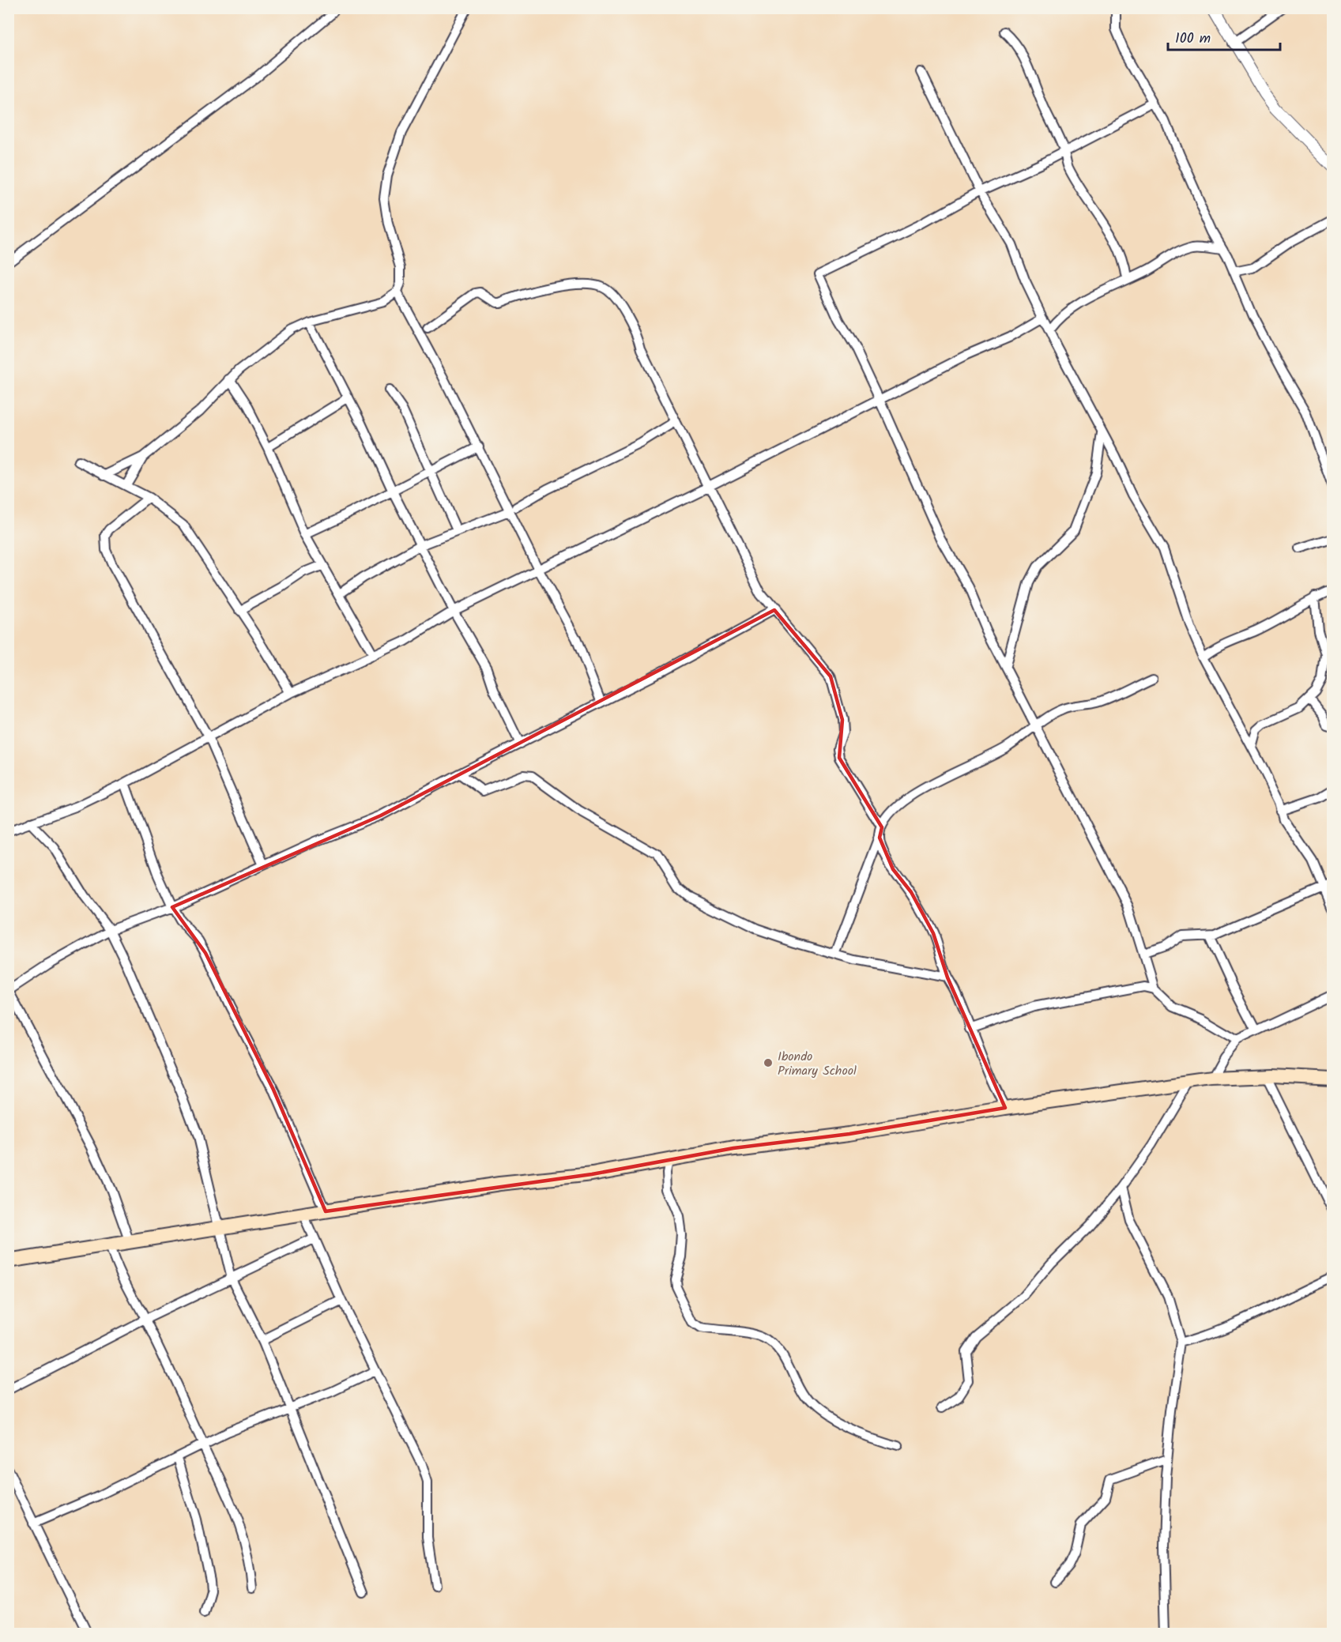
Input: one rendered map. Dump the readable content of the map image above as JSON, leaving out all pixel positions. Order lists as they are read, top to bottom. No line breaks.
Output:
{"places":["Ibondo Primary School"],"scale_bar":"100 m"}
